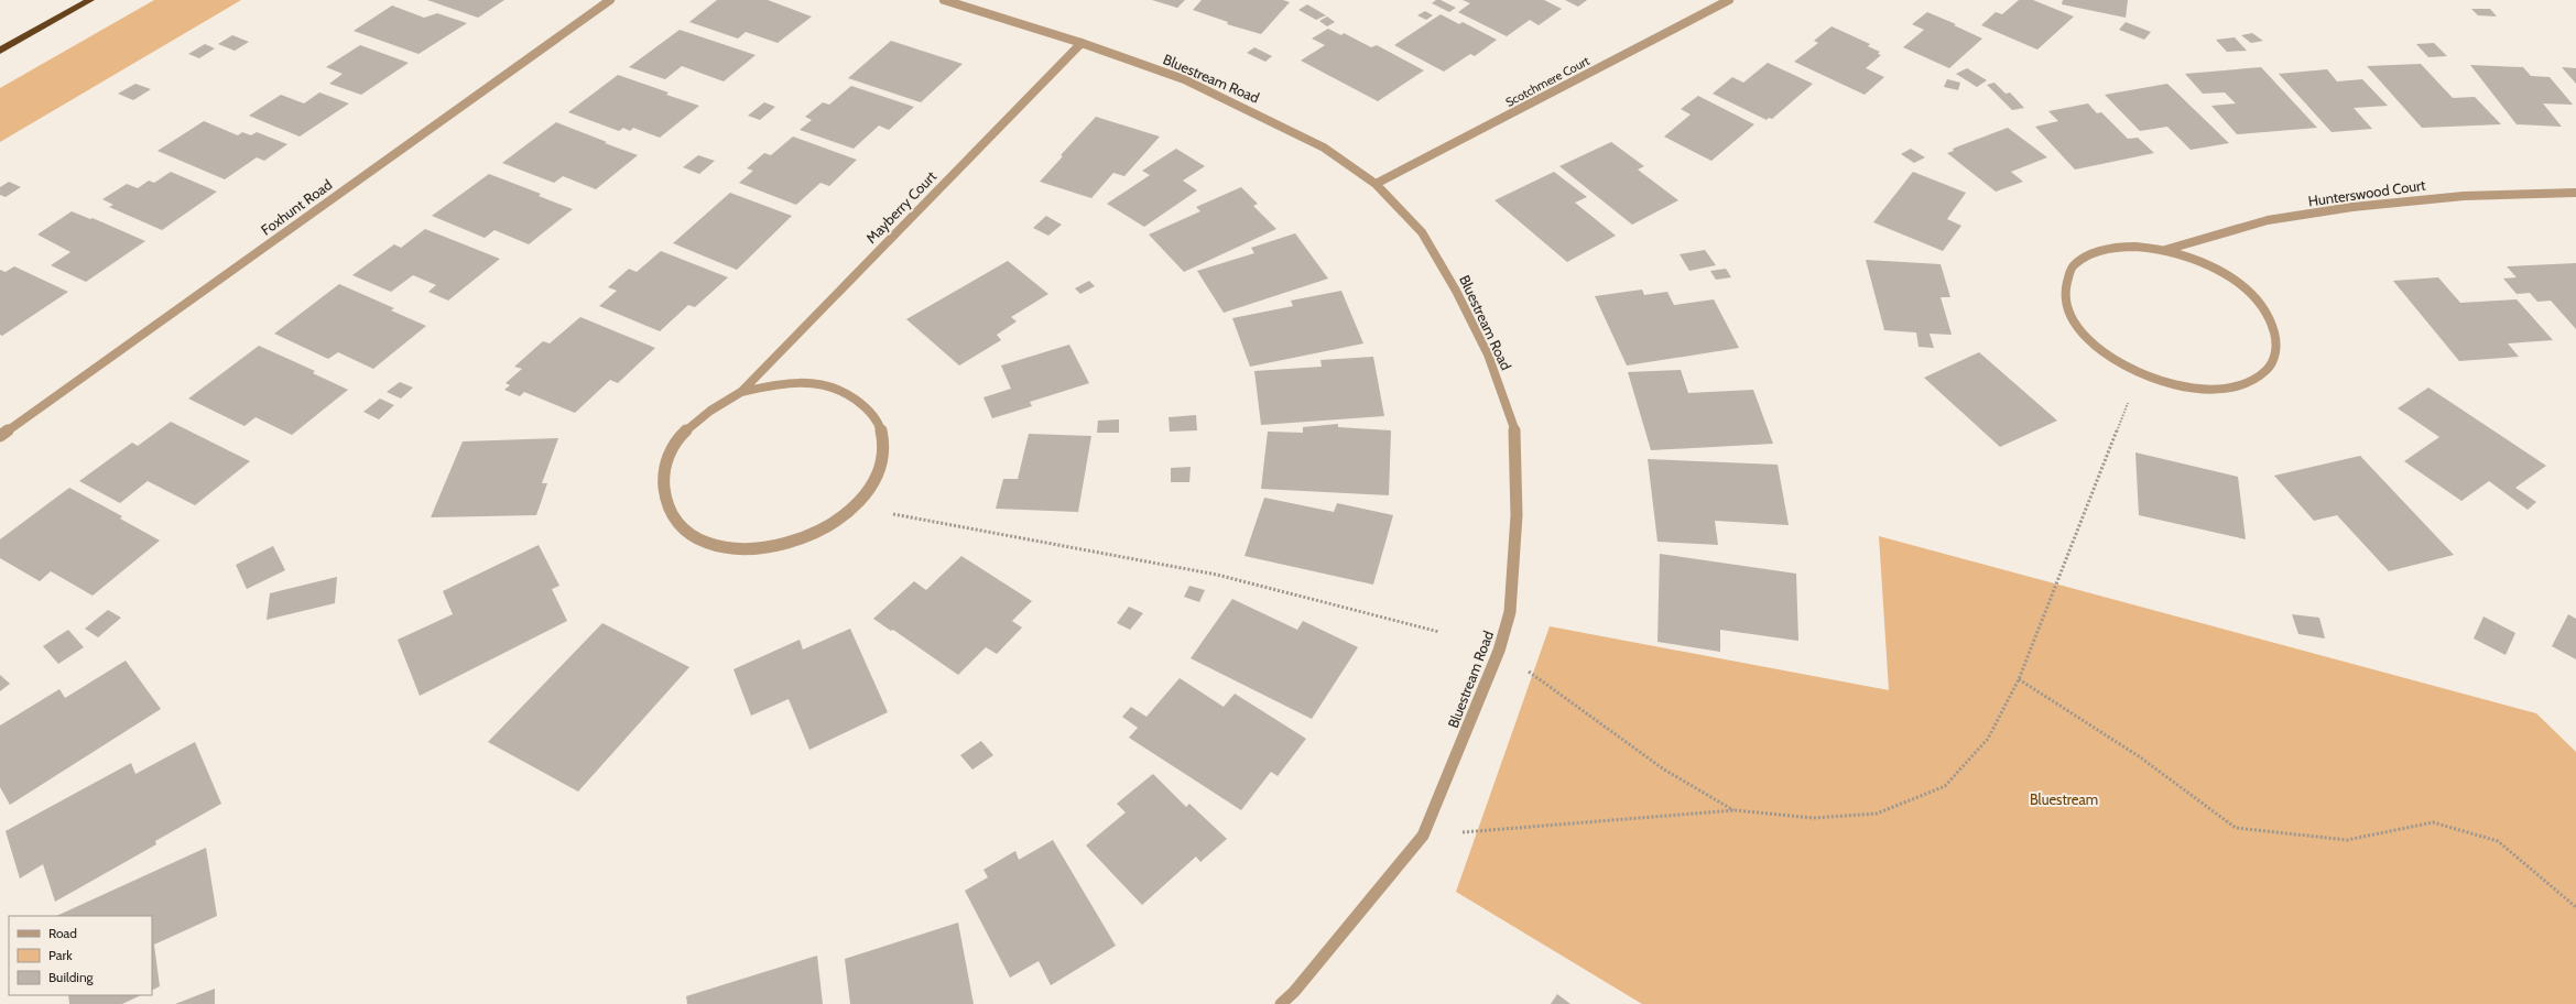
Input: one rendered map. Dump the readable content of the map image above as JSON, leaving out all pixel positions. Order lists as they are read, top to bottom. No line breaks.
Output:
{"streets":{"street":["Bluestream Road","Scotchmere Court","Hunterswood Court","Foxhunt Road","Mayberry Court"]},"crossings":[["Bluestream Road","Scotchmere Court"],["Bluestream Road","Mayberry Court"]],"parks":["Bluestream"],"legend":["Road","Park","Building"]}
